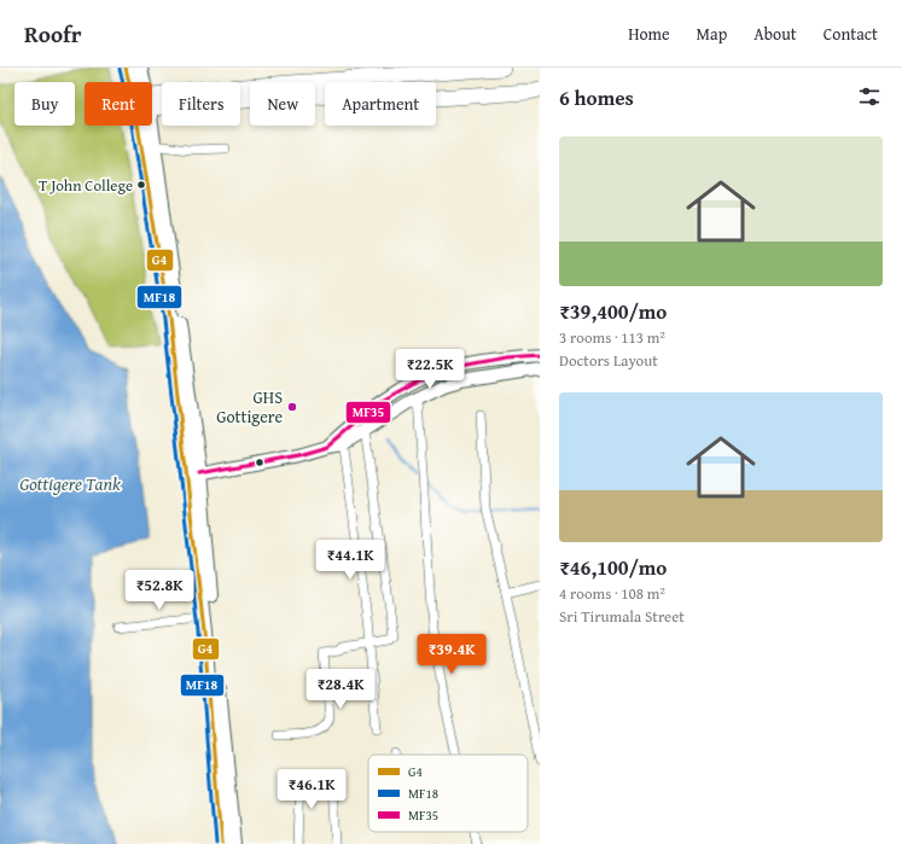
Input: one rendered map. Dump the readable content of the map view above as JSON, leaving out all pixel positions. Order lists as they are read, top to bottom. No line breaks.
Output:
{"water":["Gottigere Tank"],"places":["T John College","GHS Gottigere"],"lines":["transit line G4","transit line MF18","transit line MF35"],"legend":["G4","MF18","MF35"],"page":{"header":"Roofr","nav":["Home","Map","About","Contact"],"heading":"6 homes","chip":["Buy","Rent","Filters","New","Apartment"],"list":[{"name":"₹39,400/mo","note":"3 rooms · 113 m² · Doctors Layout"},{"name":"₹46,100/mo","note":"4 rooms · 108 m² · Sri Tirumala Street"}],"price":["₹22.5K","₹44.1K","₹52.8K","₹39.4K","₹28.4K","₹46.1K"]}}
